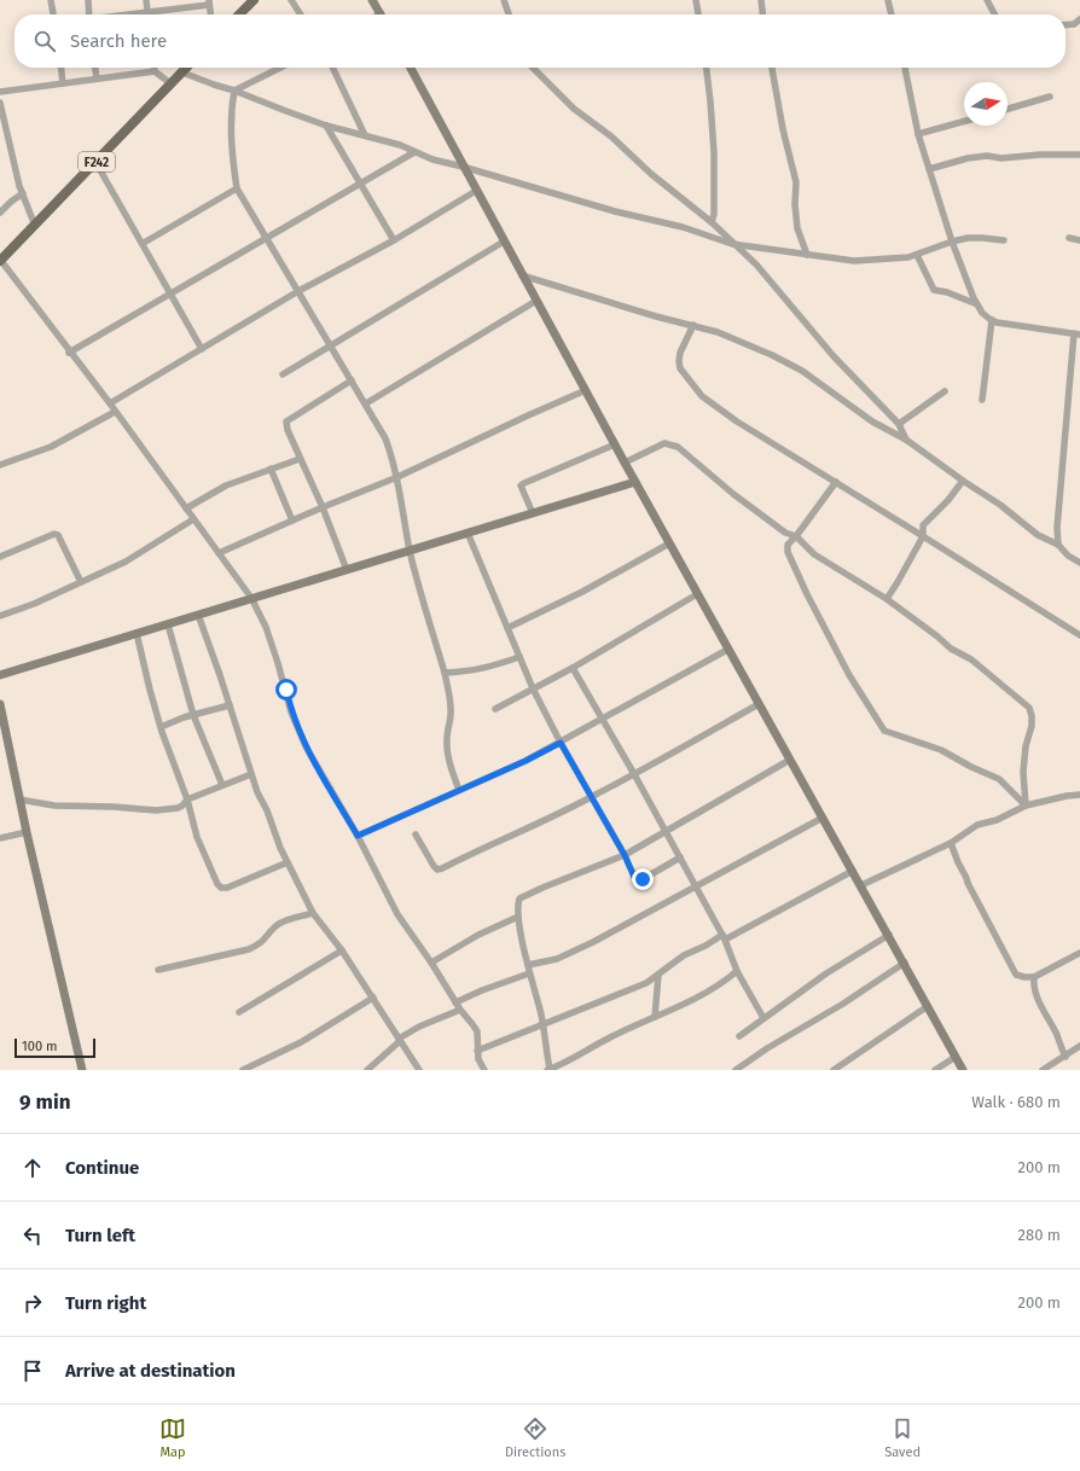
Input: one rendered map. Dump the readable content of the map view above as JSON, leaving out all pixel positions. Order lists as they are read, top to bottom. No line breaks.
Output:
{"streets":{"main road":["F242"]},"scale_bar":"100 m","north":"right","page":{"search":"Search here","scale":"100 m","heading":["9 min","Walk · 680 m"],"list":[["Continue","200 m"],["Turn left","280 m"],["Turn right","200 m"],"Arrive at destination"],"nav":["Map","Directions","Saved"]}}
